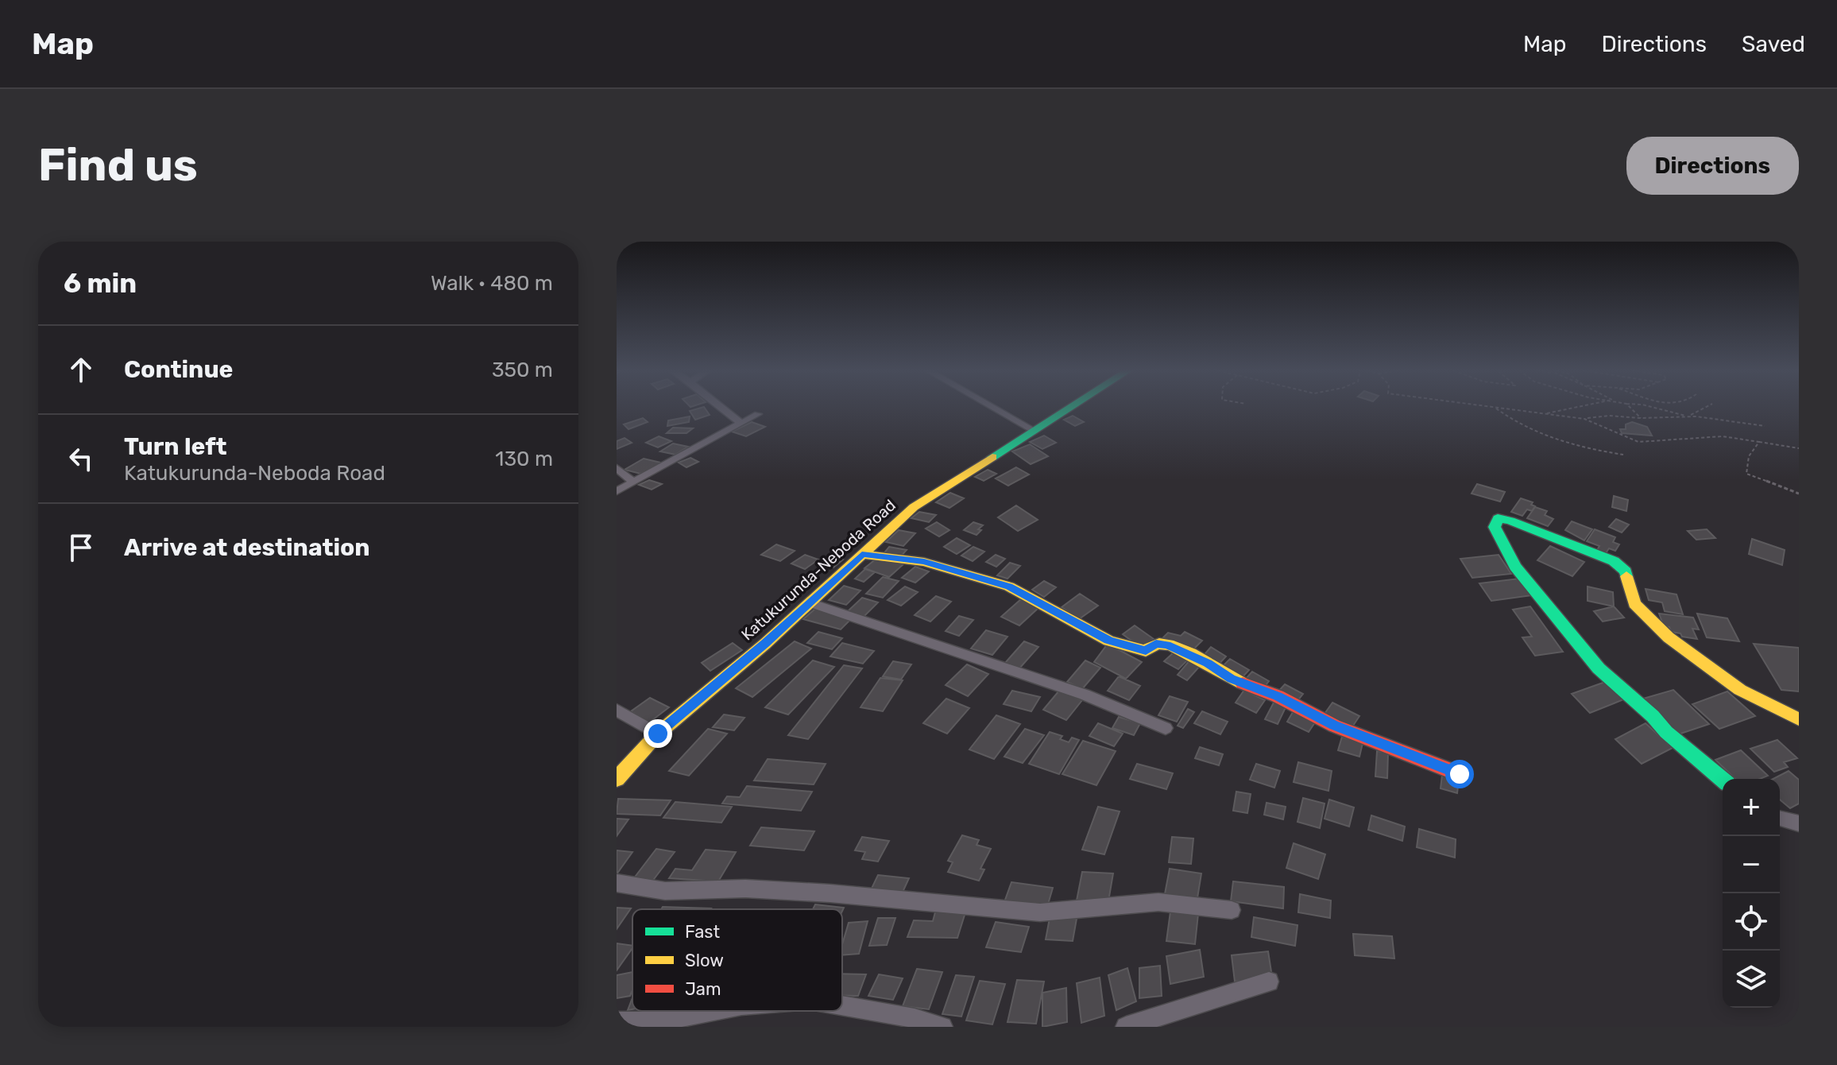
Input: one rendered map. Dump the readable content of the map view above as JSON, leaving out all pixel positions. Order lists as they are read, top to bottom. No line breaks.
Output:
{"streets":{"street":["Katukurunda-Neboda Road"]},"legend":["Fast","Slow","Jam"],"page":{"header":"Map","nav":["Map","Directions","Saved"],"buttons":"Directions","title":"Find us","heading":["6 min","Walk · 480 m"],"list":[["Continue","350 m"],["Turn left","Katukurunda-Neboda Road","130 m"],"Arrive at destination"],"map_buttons":["+","−"]}}
